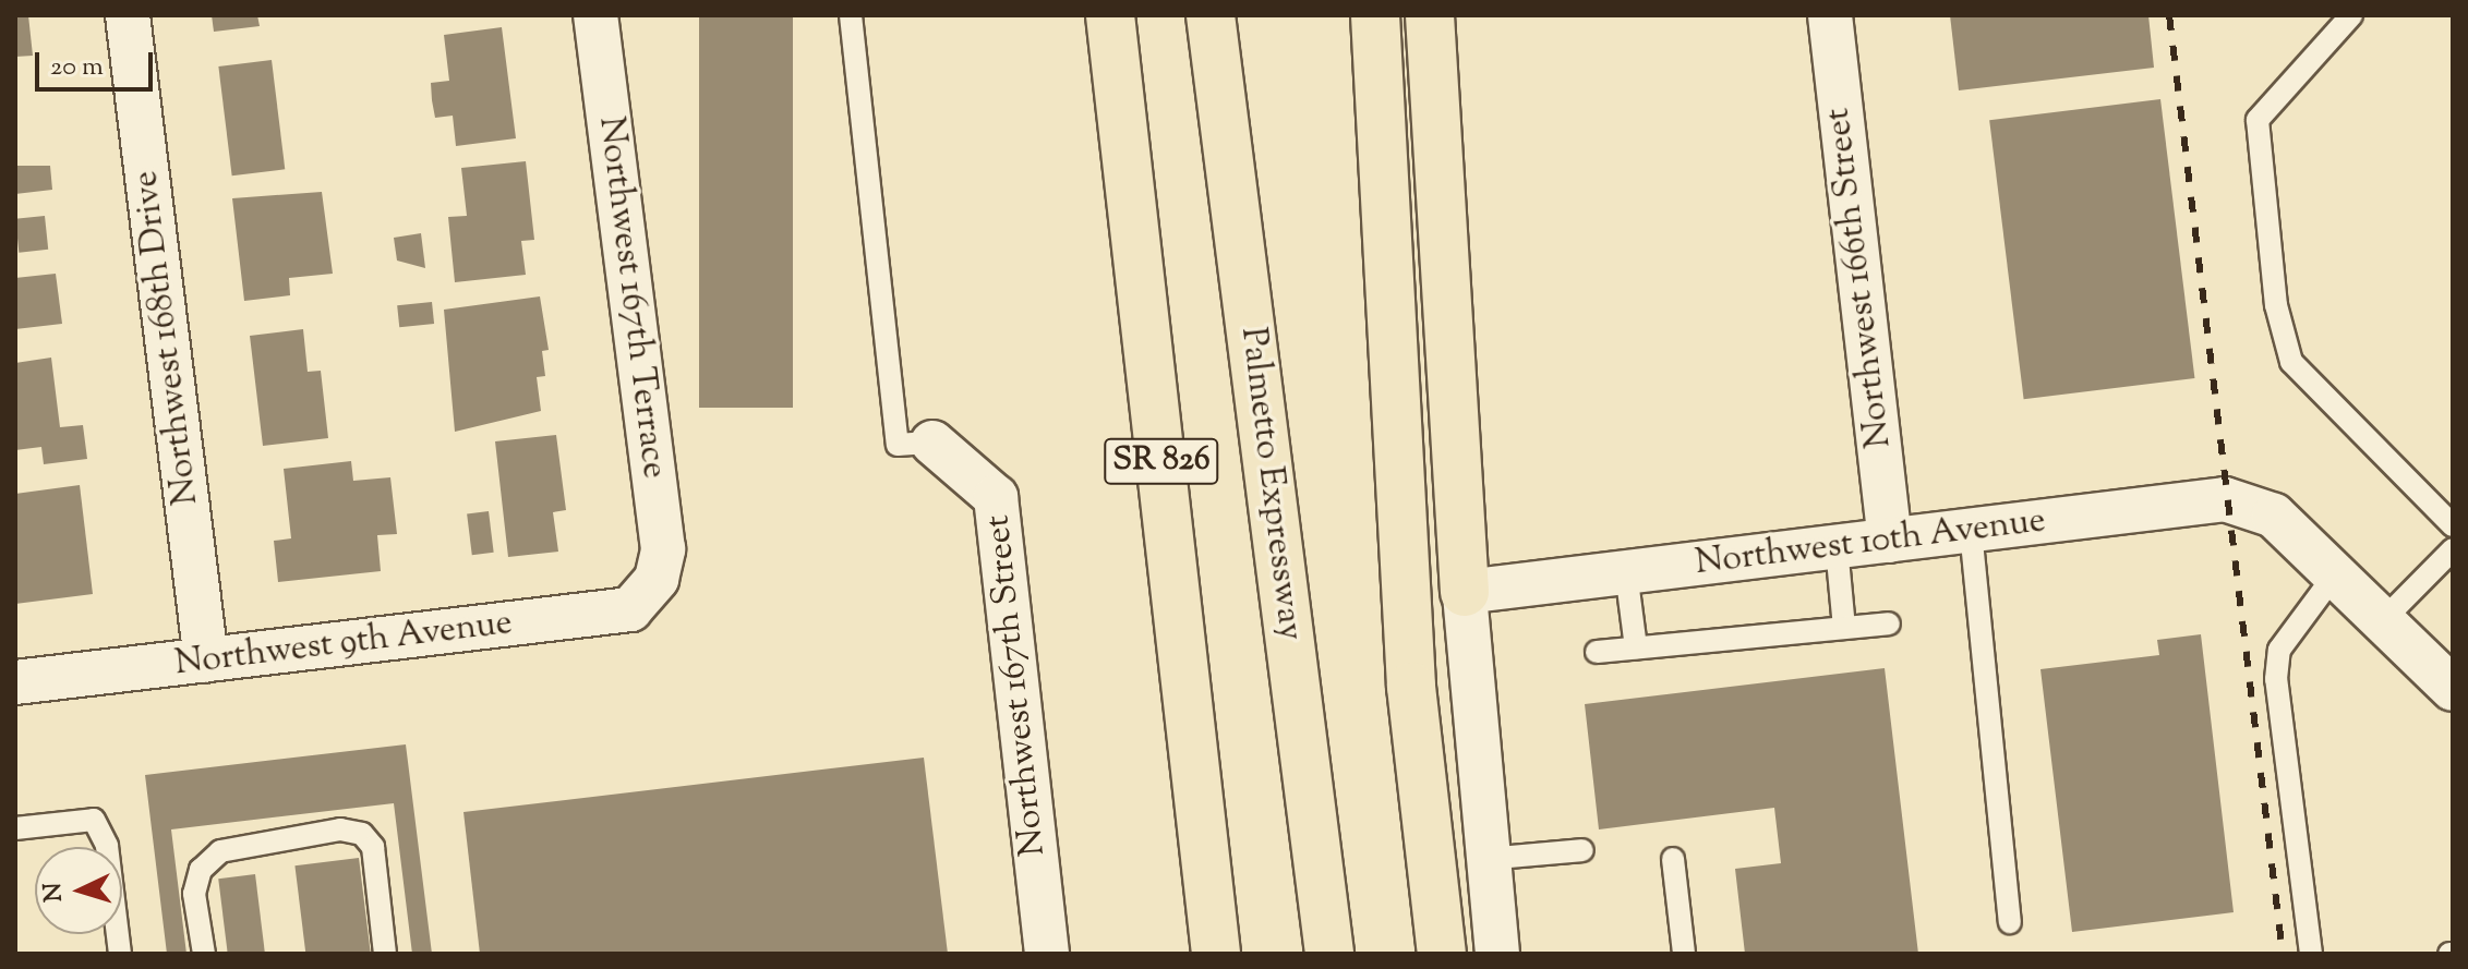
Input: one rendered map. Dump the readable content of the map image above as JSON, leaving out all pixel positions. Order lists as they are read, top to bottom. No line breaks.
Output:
{"streets":{"highway":["SR 826","Palmetto Expressway"],"street":["Northwest 166th Street","Northwest 167th Terrace","Northwest 168th Drive","Northwest 10th Avenue","Northwest 9th Avenue","Northwest 167th Street"]},"crossings":[["Northwest 166th Street","Northwest 10th Avenue"],["Northwest 167th Terrace","Northwest 9th Avenue"],["Northwest 168th Drive","Northwest 9th Avenue"]],"scale_bar":"20 m","north":"left"}
